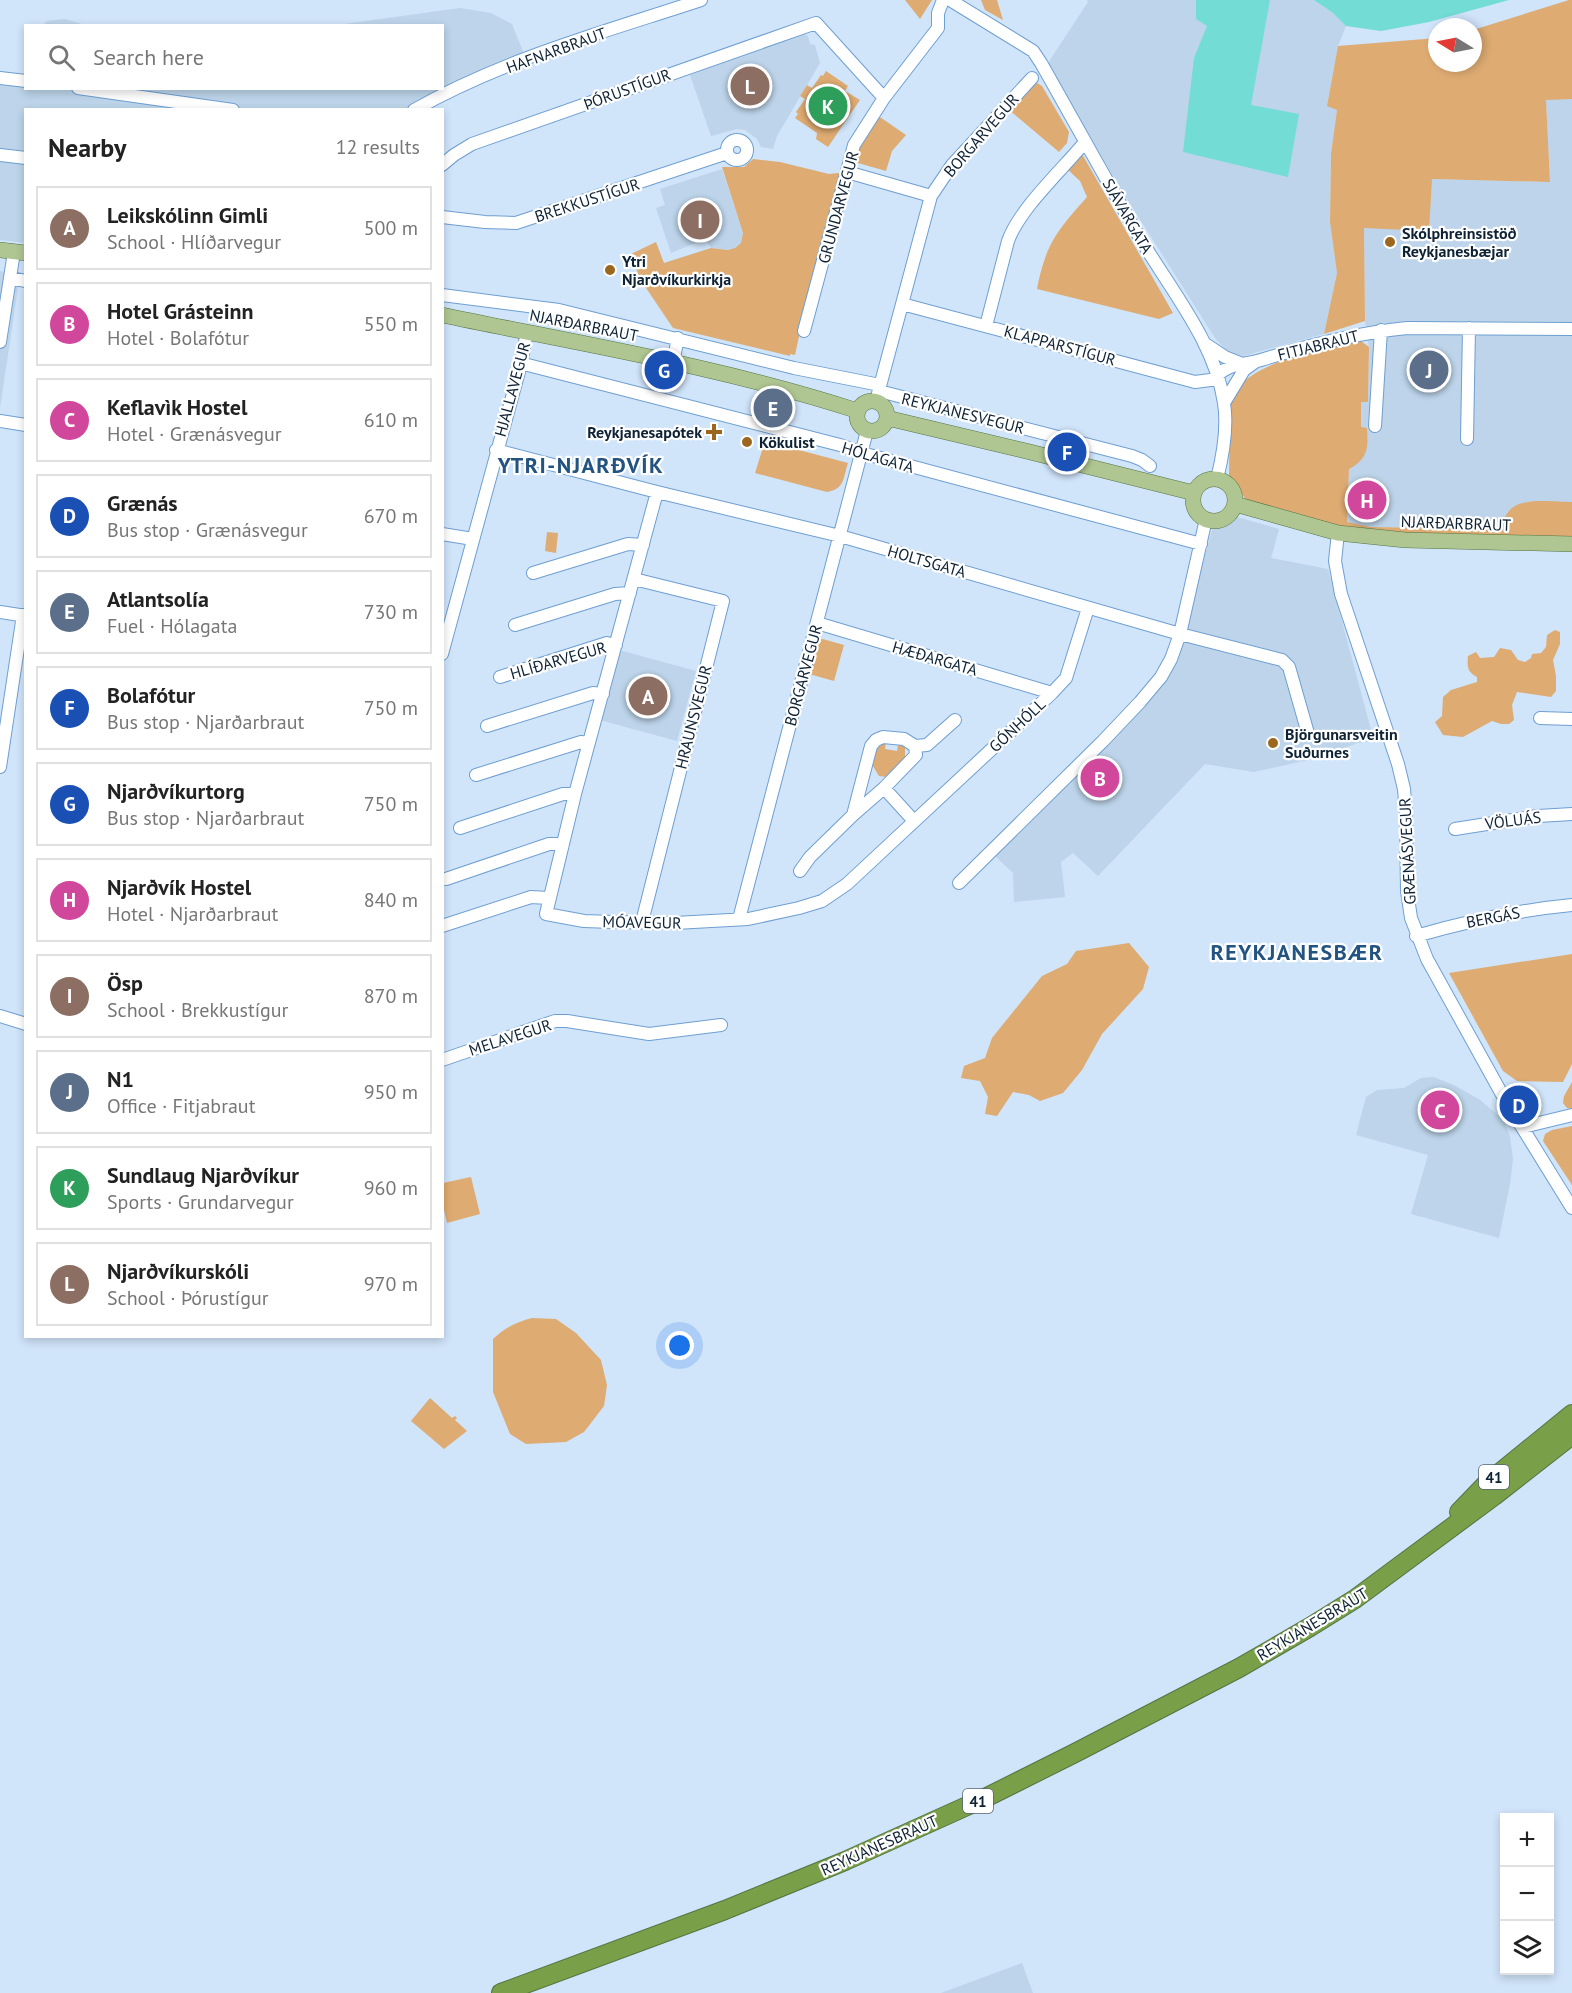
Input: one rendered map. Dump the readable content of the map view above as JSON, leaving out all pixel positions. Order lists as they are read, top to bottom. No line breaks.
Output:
{"streets":{"highway":["41","REYKJANESBRAUT"],"main road":["NJARÐARBRAUT"],"street":["HAFNARBRAUT","ÞÓRUSTÍGUR","BORGARVEGUR","BREKKUSTÍGUR","GRUNDARVEGUR","SJÁVARGATA","KLAPPARSTÍGUR","FITJABRAUT","HJALLAVEGUR","REYKJANESVEGUR","HÓLAGATA","HOLTSGATA","HÆÐARGATA","HLÍÐARVEGUR","HRAUNSVEGUR","GÓNHÓLL","VÖLUÁS","GRÆNÁSVEGUR","BERGÁS","MÓAVEGUR","MELAVEGUR"]},"crossings":[["ÞÓRUSTÍGUR","GRUNDARVEGUR"],["BORGARVEGUR","KLAPPARSTÍGUR"],["BORGARVEGUR","REYKJANESVEGUR"],["BORGARVEGUR","HÓLAGATA"],["BORGARVEGUR","HOLTSGATA"],["BORGARVEGUR","HÆÐARGATA"],["BORGARVEGUR","GÓNHÓLL"],["BORGARVEGUR","MÓAVEGUR"],["SJÁVARGATA","NJARÐARBRAUT"],["SJÁVARGATA","KLAPPARSTÍGUR"],["SJÁVARGATA","FITJABRAUT"],["NJARÐARBRAUT","HJALLAVEGUR"],["NJARÐARBRAUT","GRÆNÁSVEGUR"],["KLAPPARSTÍGUR","FITJABRAUT"],["HJALLAVEGUR","HÓLAGATA"],["HJALLAVEGUR","HOLTSGATA"],["HOLTSGATA","HLÍÐARVEGUR"],["HOLTSGATA","GÓNHÓLL"],["HÆÐARGATA","GÓNHÓLL"],["HLÍÐARVEGUR","HRAUNSVEGUR"],["HLÍÐARVEGUR","MÓAVEGUR"],["HRAUNSVEGUR","MÓAVEGUR"],["GÓNHÓLL","MÓAVEGUR"],["GRÆNÁSVEGUR","BERGÁS"]],"districts":["YTRI-NJARÐVÍK","REYKJANESBÆR"],"places":{"other":["Skólphreinsistöð Reykjanesbæjar","Ytri Njarðvíkurkirkja","Kökulist","Björgunarsveitin Suðurnes"],"health":["Reykjanesapótek"]},"north":"left","page":{"search":"Search here","pins":["L","K","I","G","J","E","F","H","A","B","D","C"],"heading":["Nearby","12 results"],"list":[{"mark":"A","name":"Leikskólinn Gimli","note":"School · Hlíðarvegur","value":"500 m"},{"mark":"B","name":"Hotel Grásteinn","note":"Hotel · Bolafótur","value":"550 m"},{"mark":"C","name":"Keflavìk Hostel","note":"Hotel · Grænásvegur","value":"610 m"},{"mark":"D","name":"Grænás","note":"Bus stop · Grænásvegur","value":"670 m"},{"mark":"E","name":"Atlantsolía","note":"Fuel · Hólagata","value":"730 m"},{"mark":"F","name":"Bolafótur","note":"Bus stop · Njarðarbraut","value":"750 m"},{"mark":"G","name":"Njarðvíkurtorg","note":"Bus stop · Njarðarbraut","value":"750 m"},{"mark":"H","name":"Njarðvík Hostel","note":"Hotel · Njarðarbraut","value":"840 m"},{"mark":"I","name":"Ösp","note":"School · Brekkustígur","value":"870 m"},{"mark":"J","name":"N1","note":"Office · Fitjabraut","value":"950 m"},{"mark":"K","name":"Sundlaug Njarðvíkur","note":"Sports · Grundarvegur","value":"960 m"},{"mark":"L","name":"Njarðvíkurskóli","note":"School · Þórustígur","value":"970 m"}],"map_buttons":["+","−"]}}
